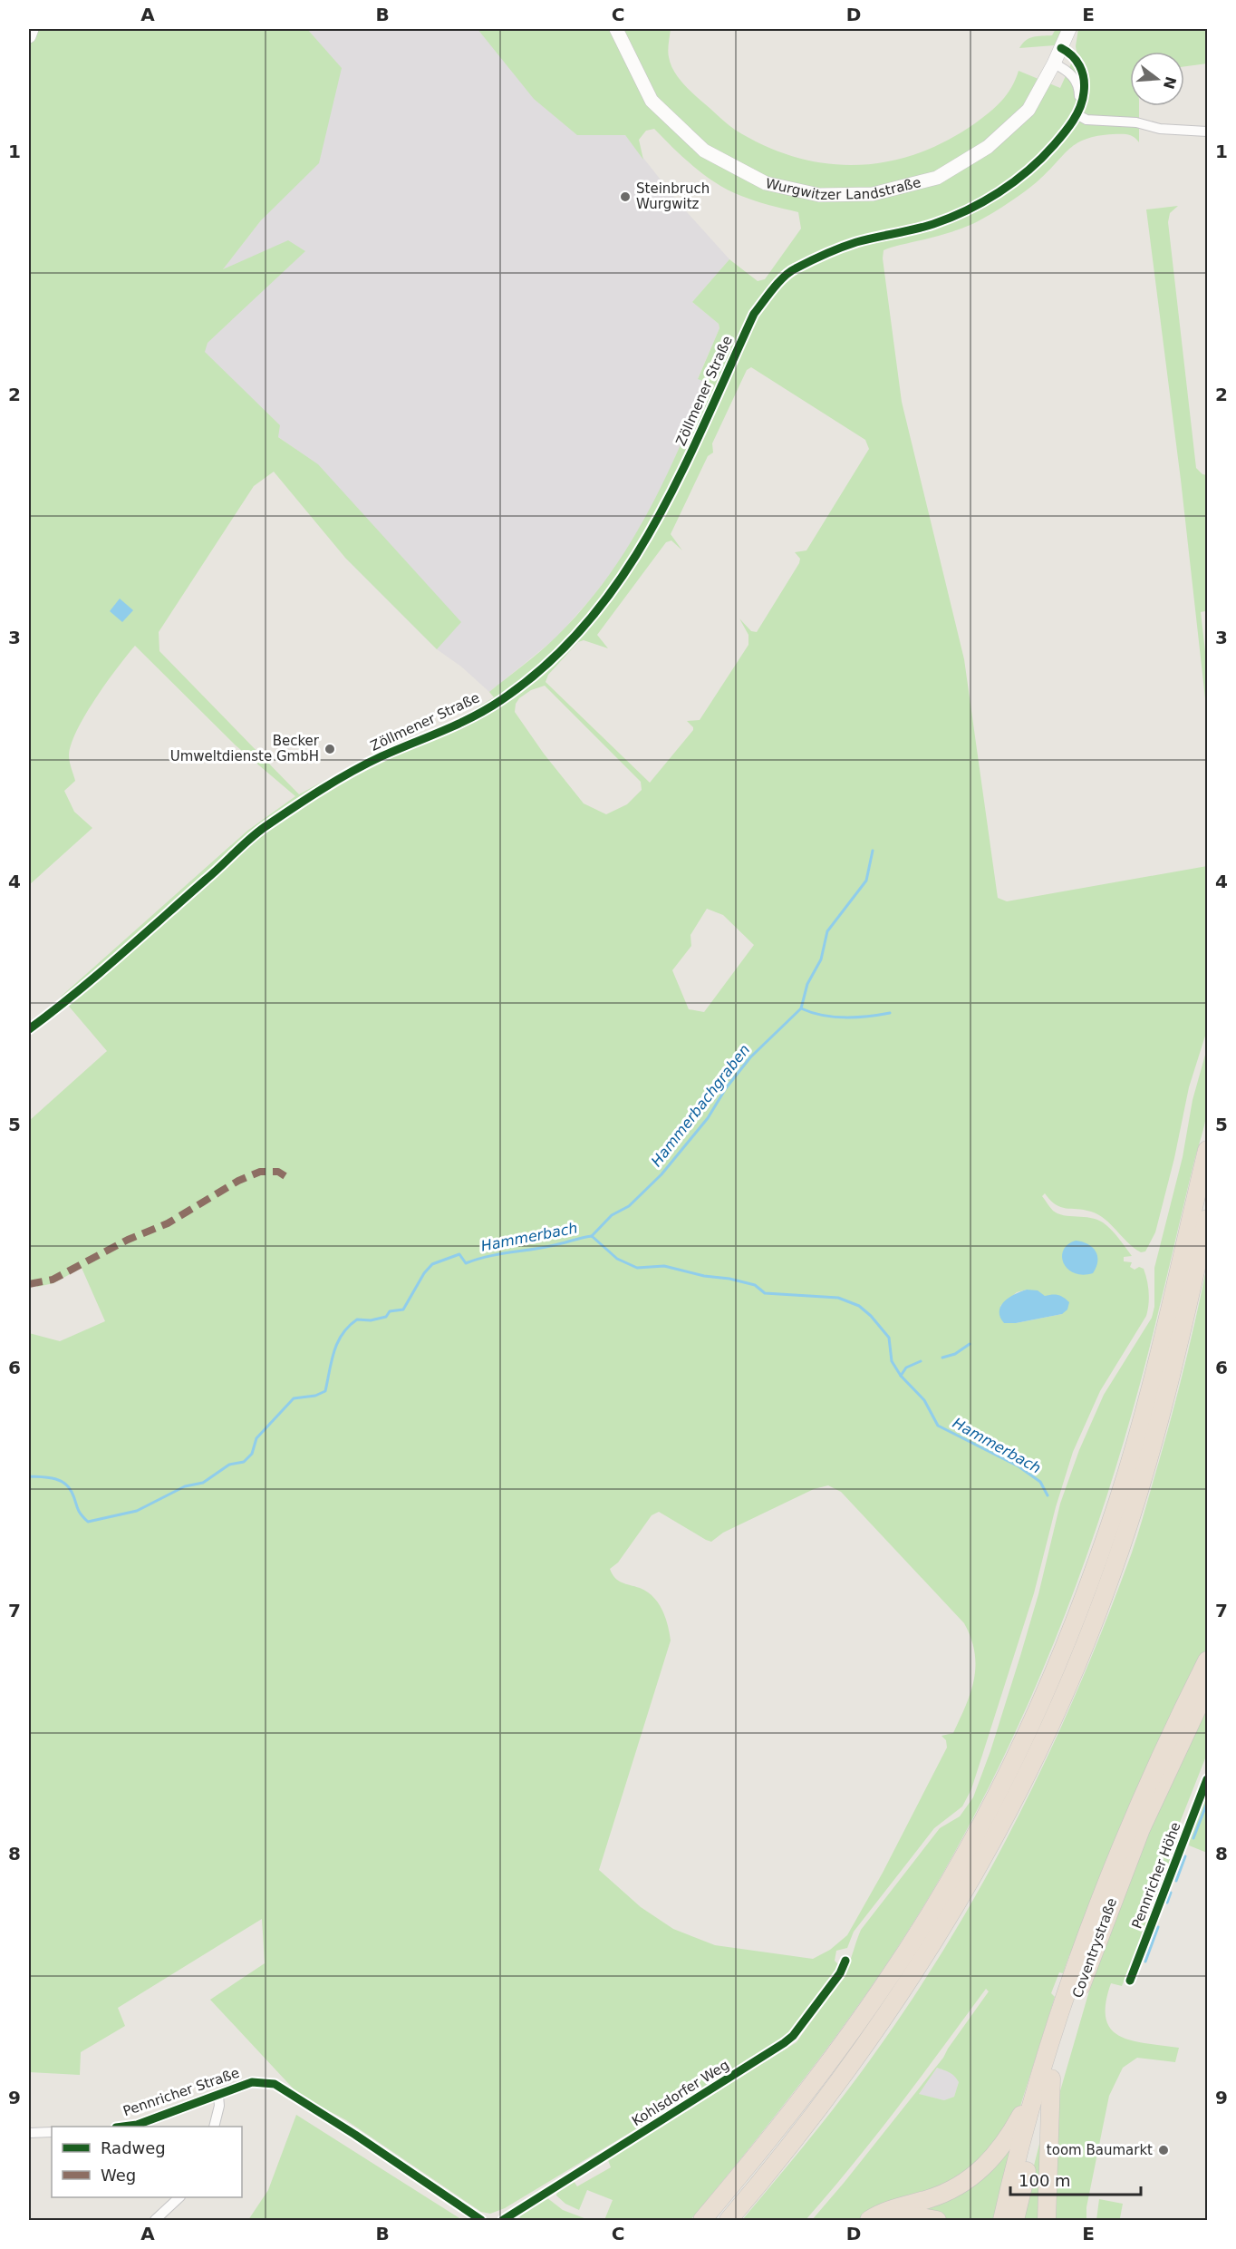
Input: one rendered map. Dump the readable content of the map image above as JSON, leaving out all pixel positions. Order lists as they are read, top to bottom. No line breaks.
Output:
{"streets":{"highway":["Coventrystraße"],"main road":["Wurgwitzer Landstraße"],"street":["Zöllmener Straße","Pennricher Höhe","Pennricher Straße","Kohlsdorfer Weg"]},"water":["Hammerbachgraben","Hammerbach"],"places":["Steinbruch Wurgwitz","Becker Umweltdienste GmbH","toom Baumarkt"],"legend":["Radweg","Weg"],"scale_bar":"100 m","north":"right","grid":{"columns":["A","B","C","D","E"],"rows":["1","2","3","4","5","6","7","8","9"]}}
